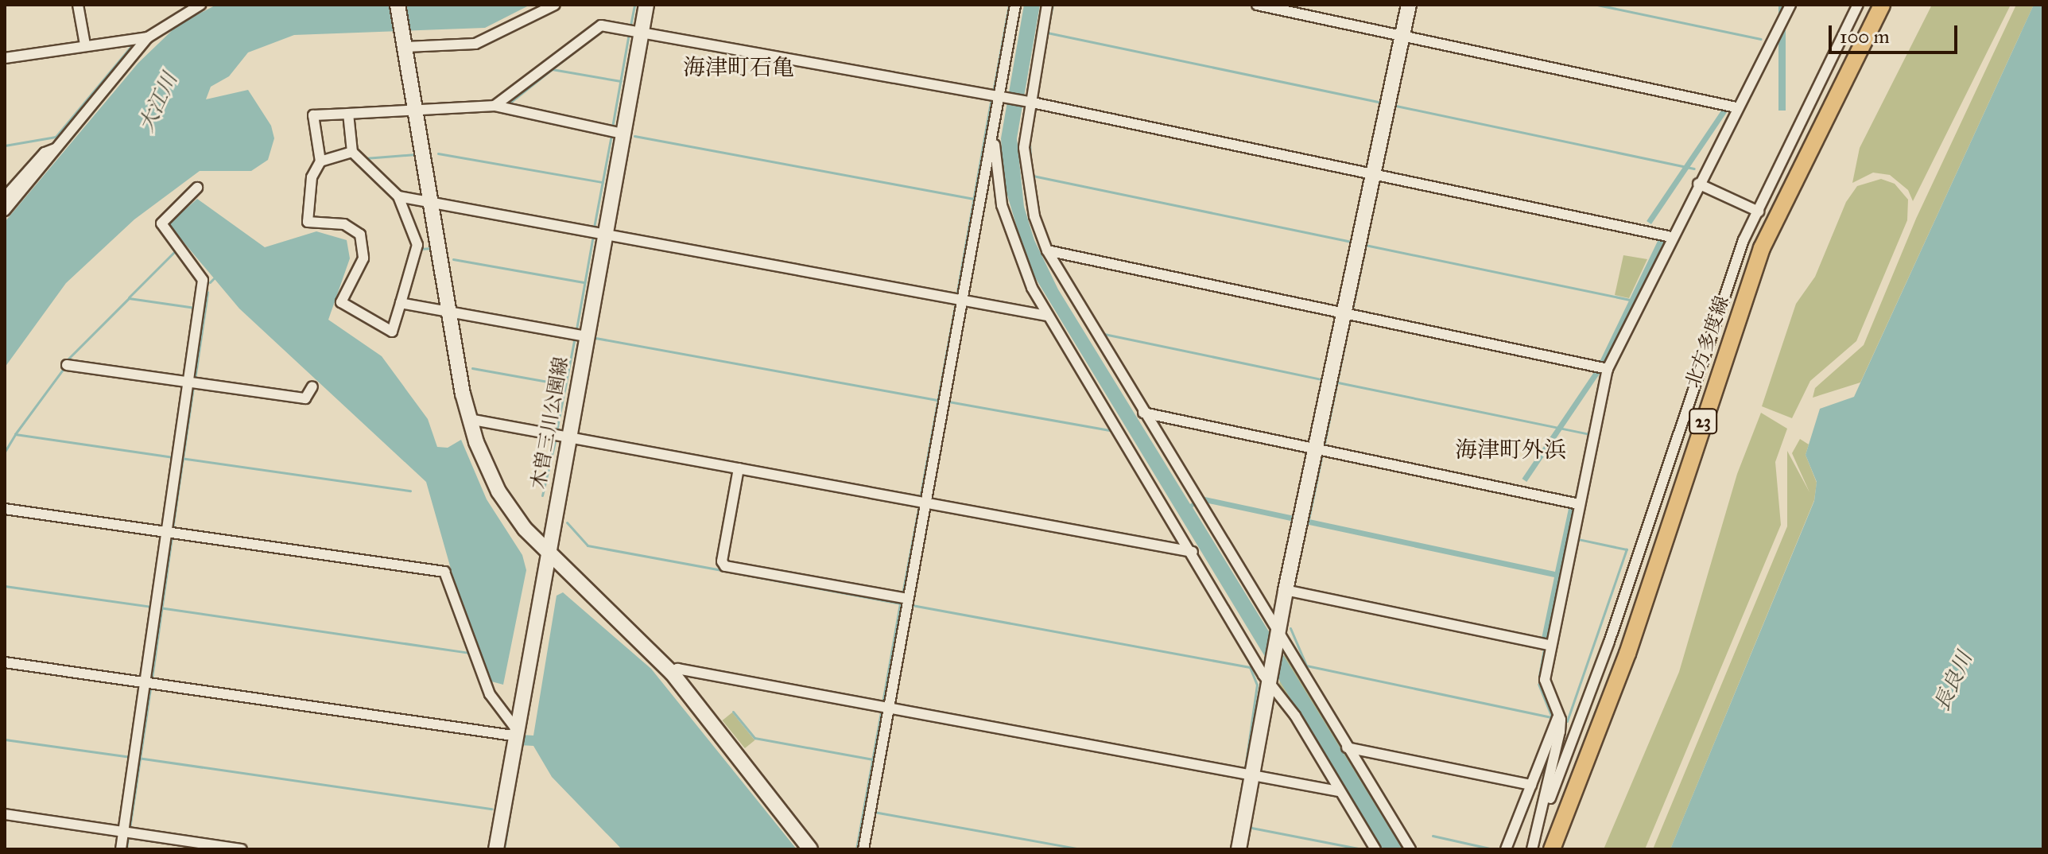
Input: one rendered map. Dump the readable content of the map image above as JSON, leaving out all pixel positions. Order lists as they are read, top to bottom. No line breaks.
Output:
{"streets":{"main road":["北方多度線","23"],"street":["木曽三川公園線"]},"districts":["海津町石亀","海津町外浜"],"water":["大江川","長良川"],"scale_bar":"100 m"}
